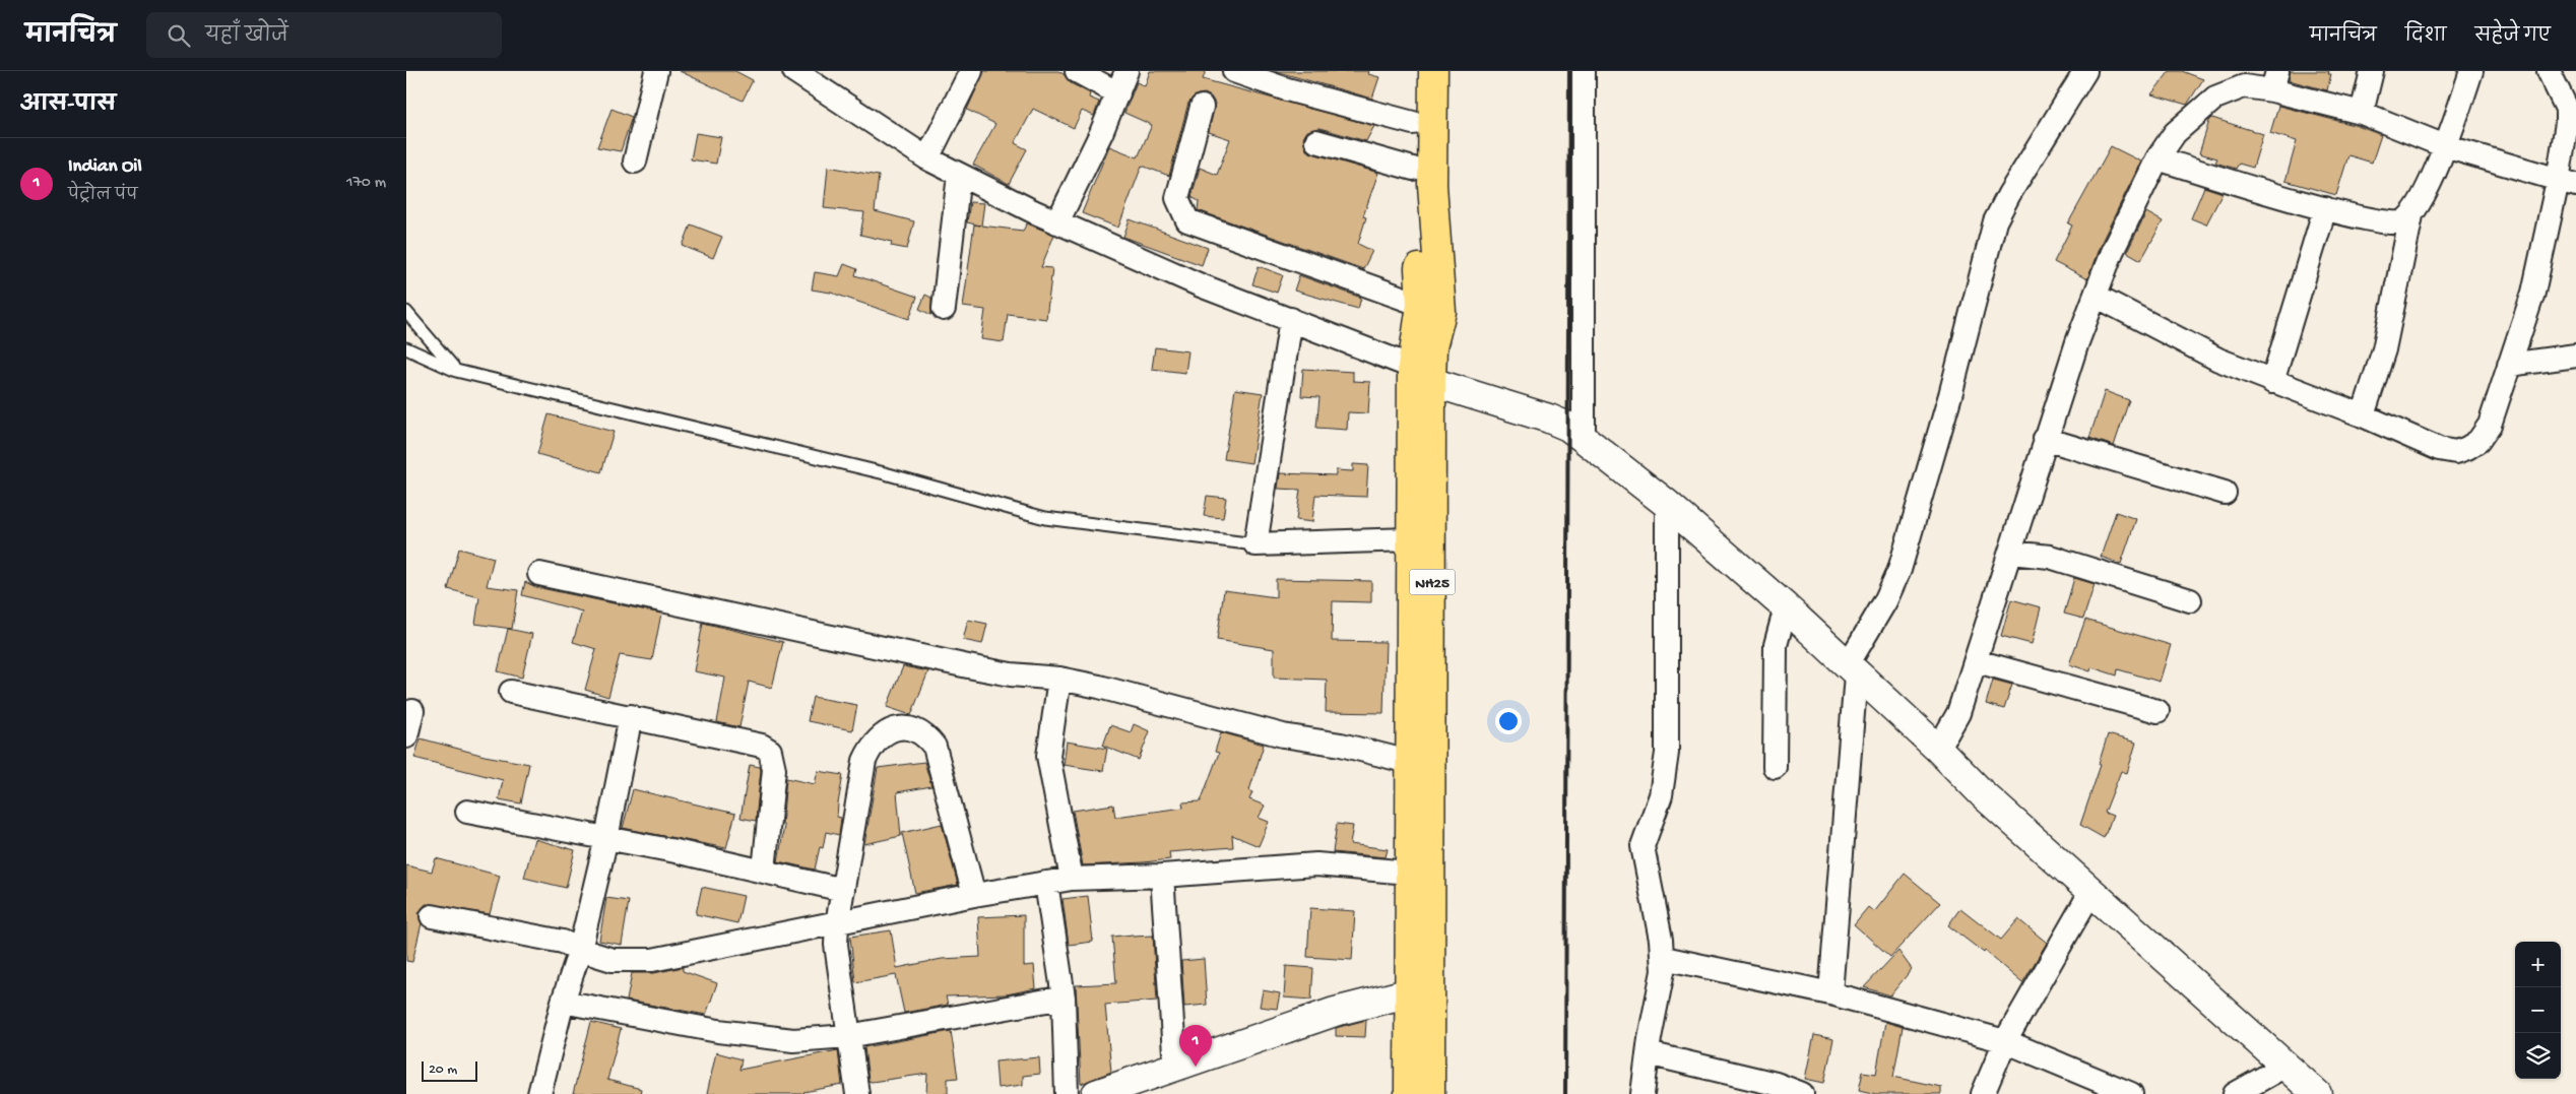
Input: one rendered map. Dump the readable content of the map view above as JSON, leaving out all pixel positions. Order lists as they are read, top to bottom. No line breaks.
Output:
{"streets":{"main road":["NH25"]},"scale_bar":"20 m","page":{"header":"मानचित्र","search":"यहाँ खोजें","nav":["मानचित्र","दिशा","सहेजे गए"],"heading":"आस-पास","list":[{"mark":"1","name":"Indian Oil","note":"पेट्रोल पंप","value":"170 m"}],"map_buttons":["+","−"],"pins":"1","scale":"20 m"}}
